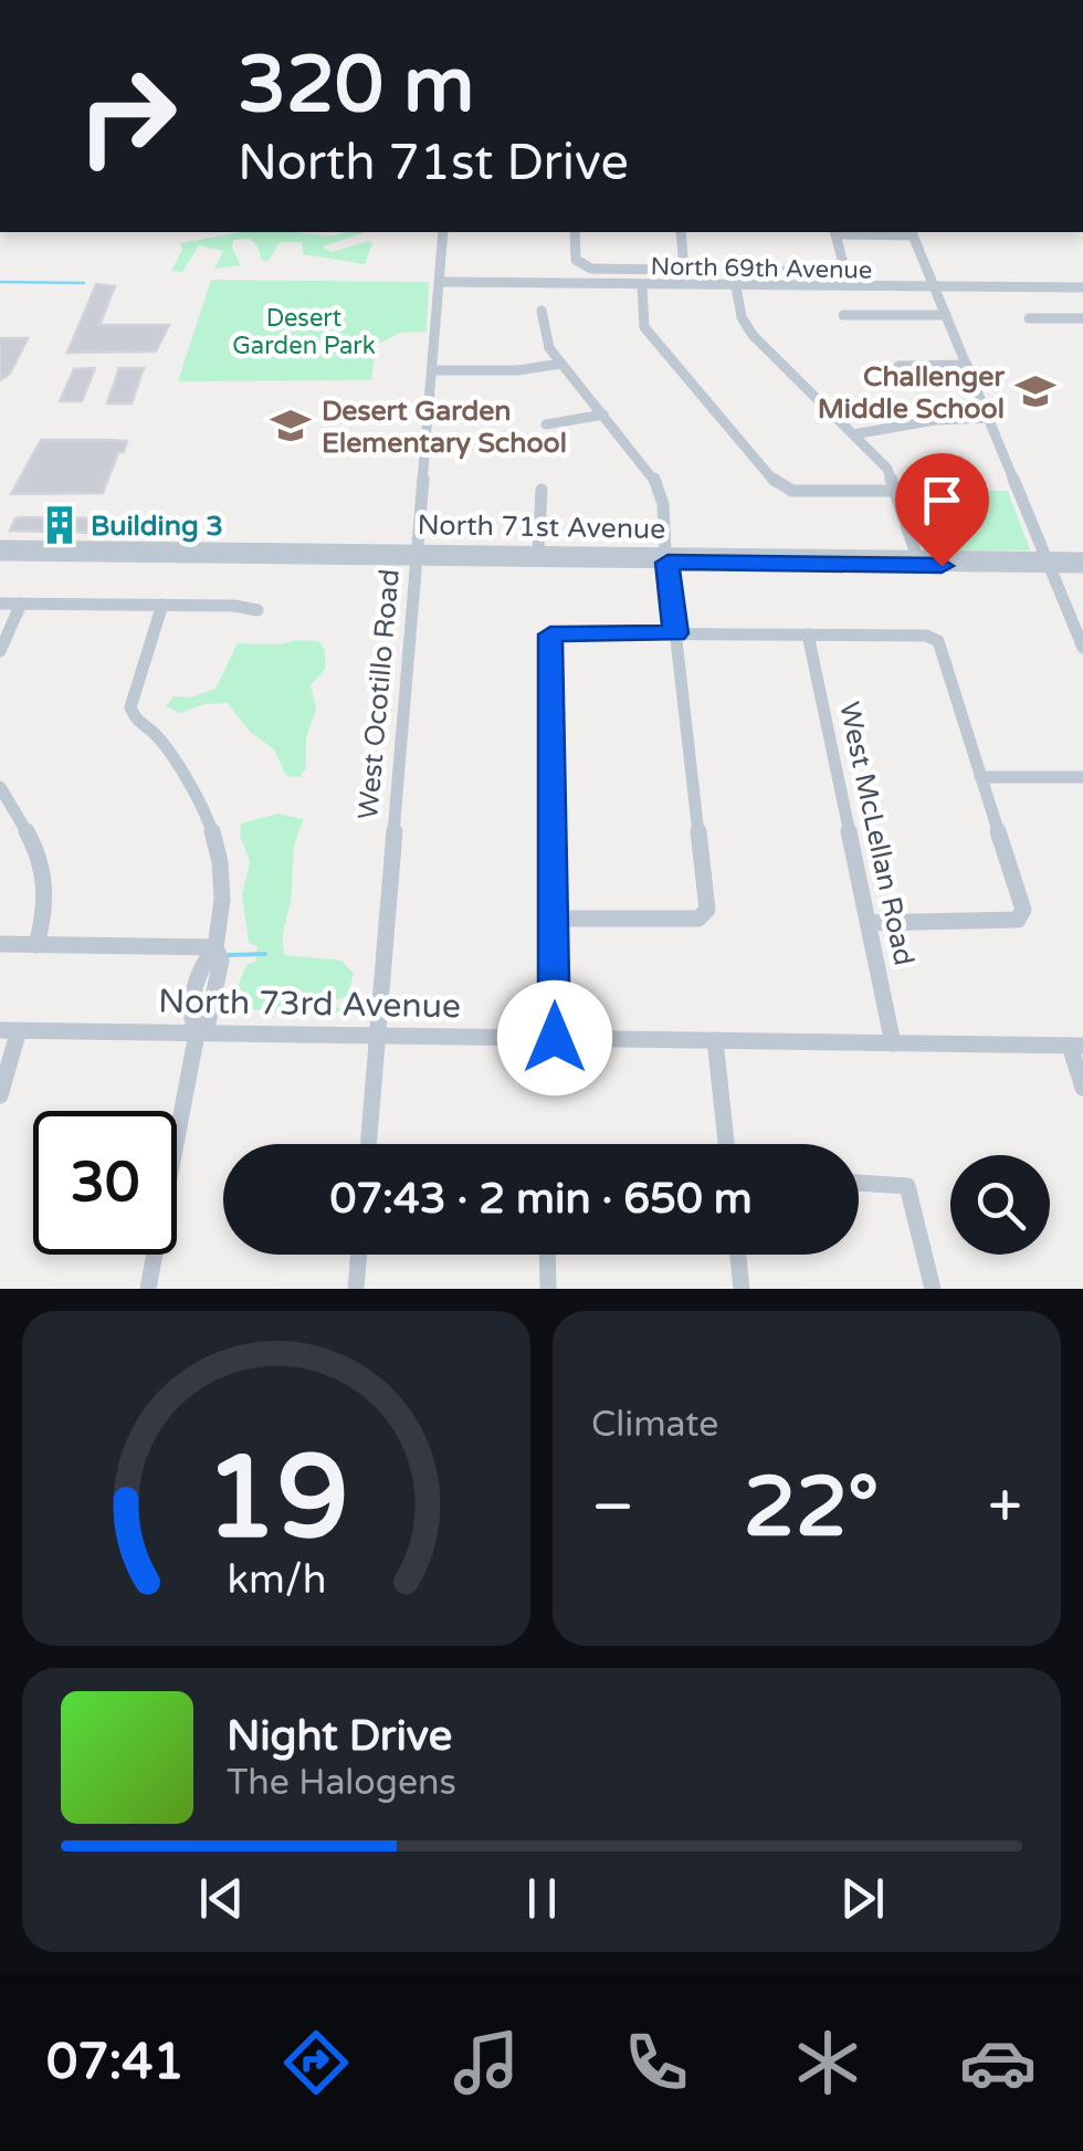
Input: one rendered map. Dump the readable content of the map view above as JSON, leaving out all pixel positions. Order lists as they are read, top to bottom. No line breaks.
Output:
{"streets":{"street":["North 69th Avenue","North 71st Avenue","West Ocotillo Road","West McLellan Road","North 73rd Avenue"]},"crossings":[["North 69th Avenue","West Ocotillo Road"],["North 71st Avenue","West Ocotillo Road"],["West Ocotillo Road","North 73rd Avenue"],["West McLellan Road","North 73rd Avenue"]],"parks":["Desert Garden Park"],"places":{"school or university":["Challenger Middle School","Desert Garden Elementary School"],"building":["Building 3"]},"page":{"turn":["320 m","North 71st Drive"],"limit":"30","trip":"07:43 · 2 min · 650 m","tile":"Climate","heat":["−","22°","+"],"song":["Night Drive","The Halogens"],"tabs":"07:41","gauge":["19","km/h"]}}
